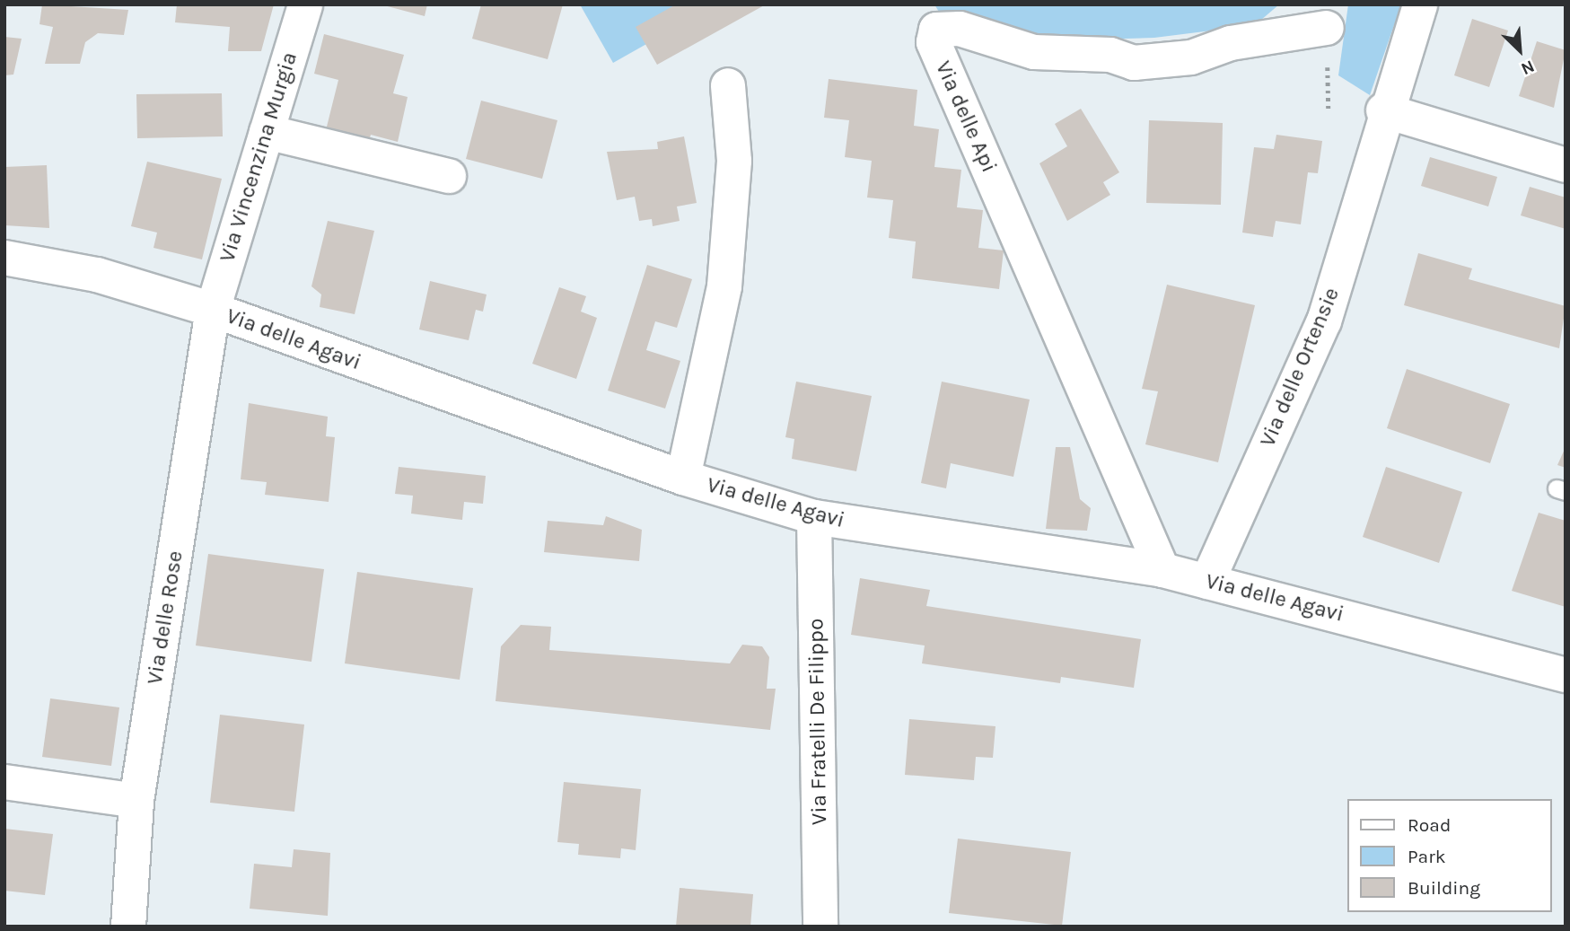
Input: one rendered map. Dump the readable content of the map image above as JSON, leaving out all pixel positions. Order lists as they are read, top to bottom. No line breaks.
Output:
{"streets":{"street":["Via delle Api","Via Vincenzina Murgia","Via delle Agavi","Via delle Ortensie","Via delle Rose","Via Fratelli De Filippo"]},"crossings":[["Via delle Api","Via delle Agavi"],["Via Vincenzina Murgia","Via delle Agavi"],["Via Vincenzina Murgia","Via delle Rose"],["Via delle Agavi","Via delle Ortensie"],["Via delle Agavi","Via delle Rose"],["Via delle Agavi","Via Fratelli De Filippo"]],"legend":["Road","Park","Building"],"north":"bottom right"}
